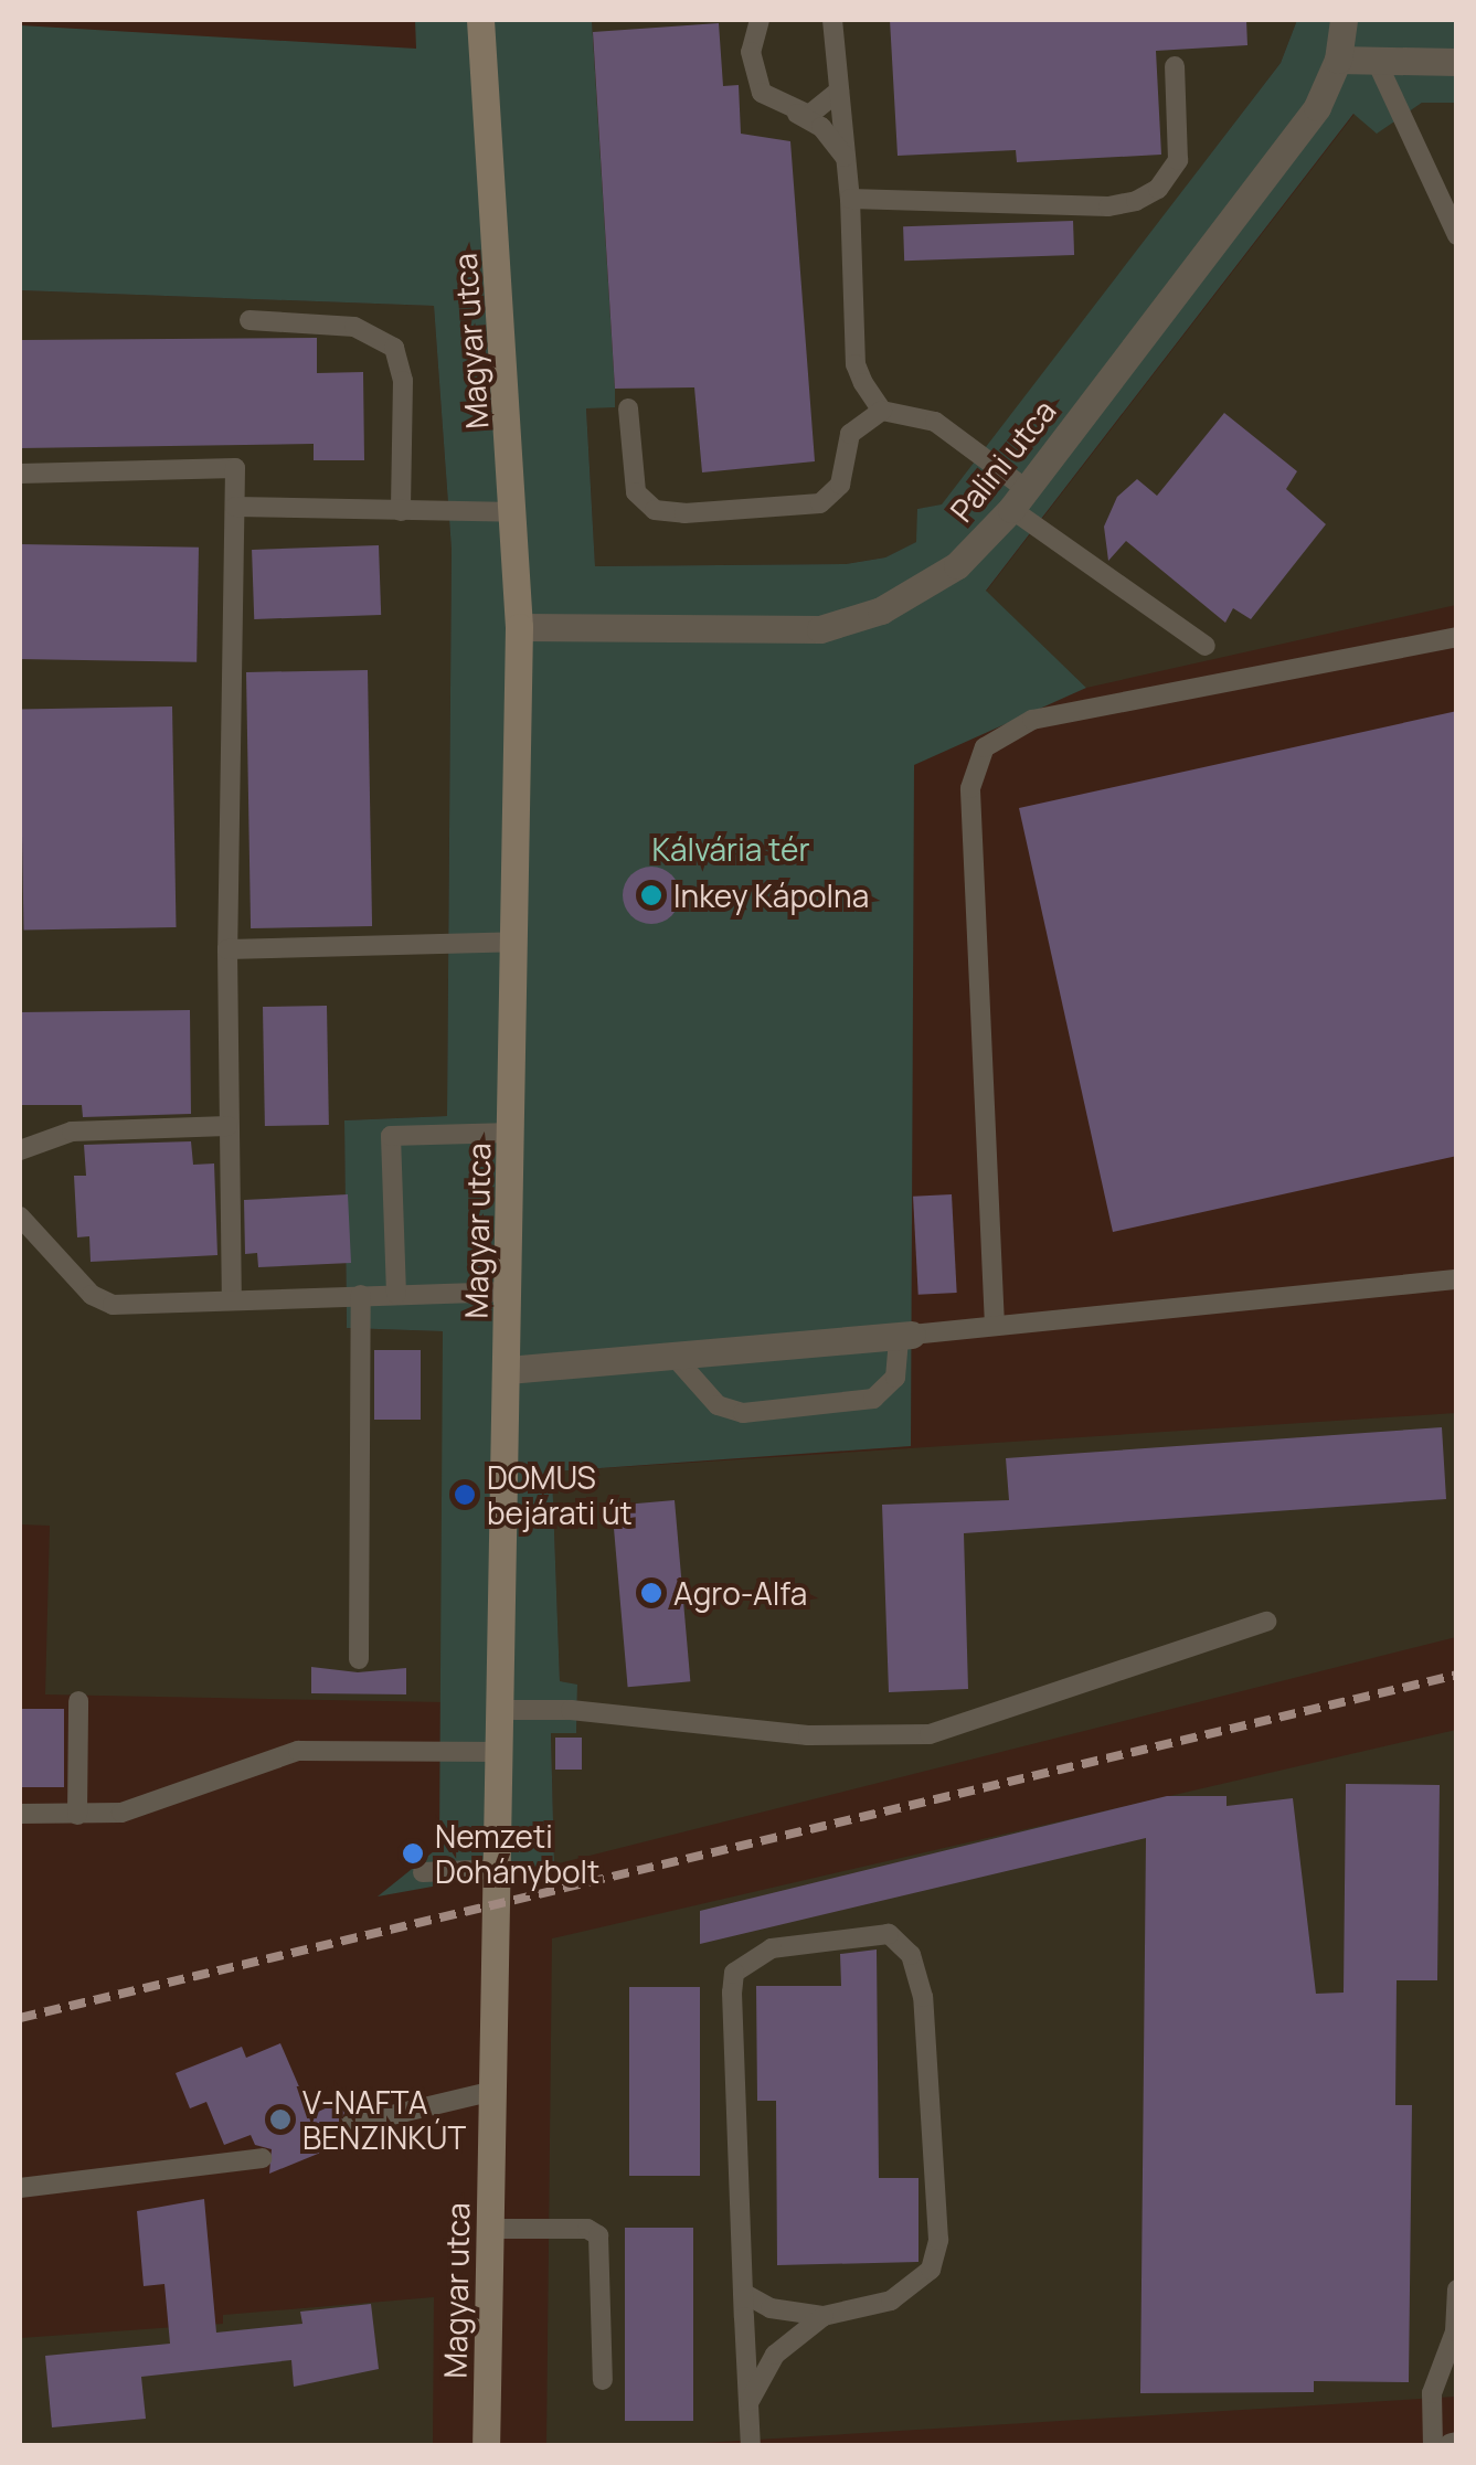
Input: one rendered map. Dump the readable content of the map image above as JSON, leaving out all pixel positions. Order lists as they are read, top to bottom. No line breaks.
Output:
{"streets":{"main road":["Magyar utca"],"street":["Palini utca"]},"crossings":[["Magyar utca","Palini utca"]],"parks":["Kálvária tér"],"places":["Inkey Kápolna","DOMUS bejárati út","Agro-Alfa","Nemzeti Dohánybolt","V-NAFTA BENZINKÚT"]}
